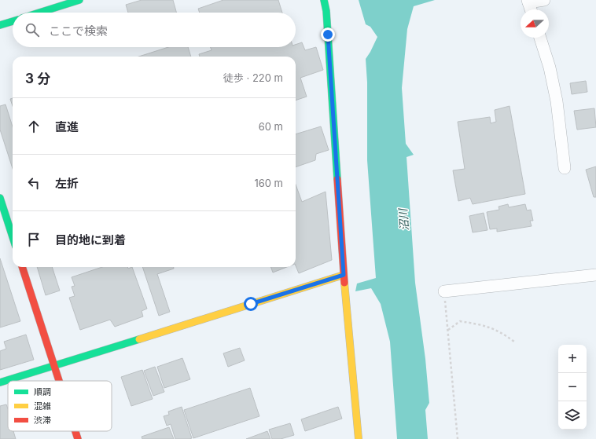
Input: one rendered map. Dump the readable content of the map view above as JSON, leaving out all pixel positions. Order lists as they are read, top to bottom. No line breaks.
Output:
{"water":["沼川"],"legend":["順調","混雑","渋滞"],"north":"left","page":{"search":"ここで検索","heading":["3 分","徒歩 · 220 m"],"list":[["直進","60 m"],["左折","160 m"],"目的地に到着"],"map_buttons":["+","−"]}}
